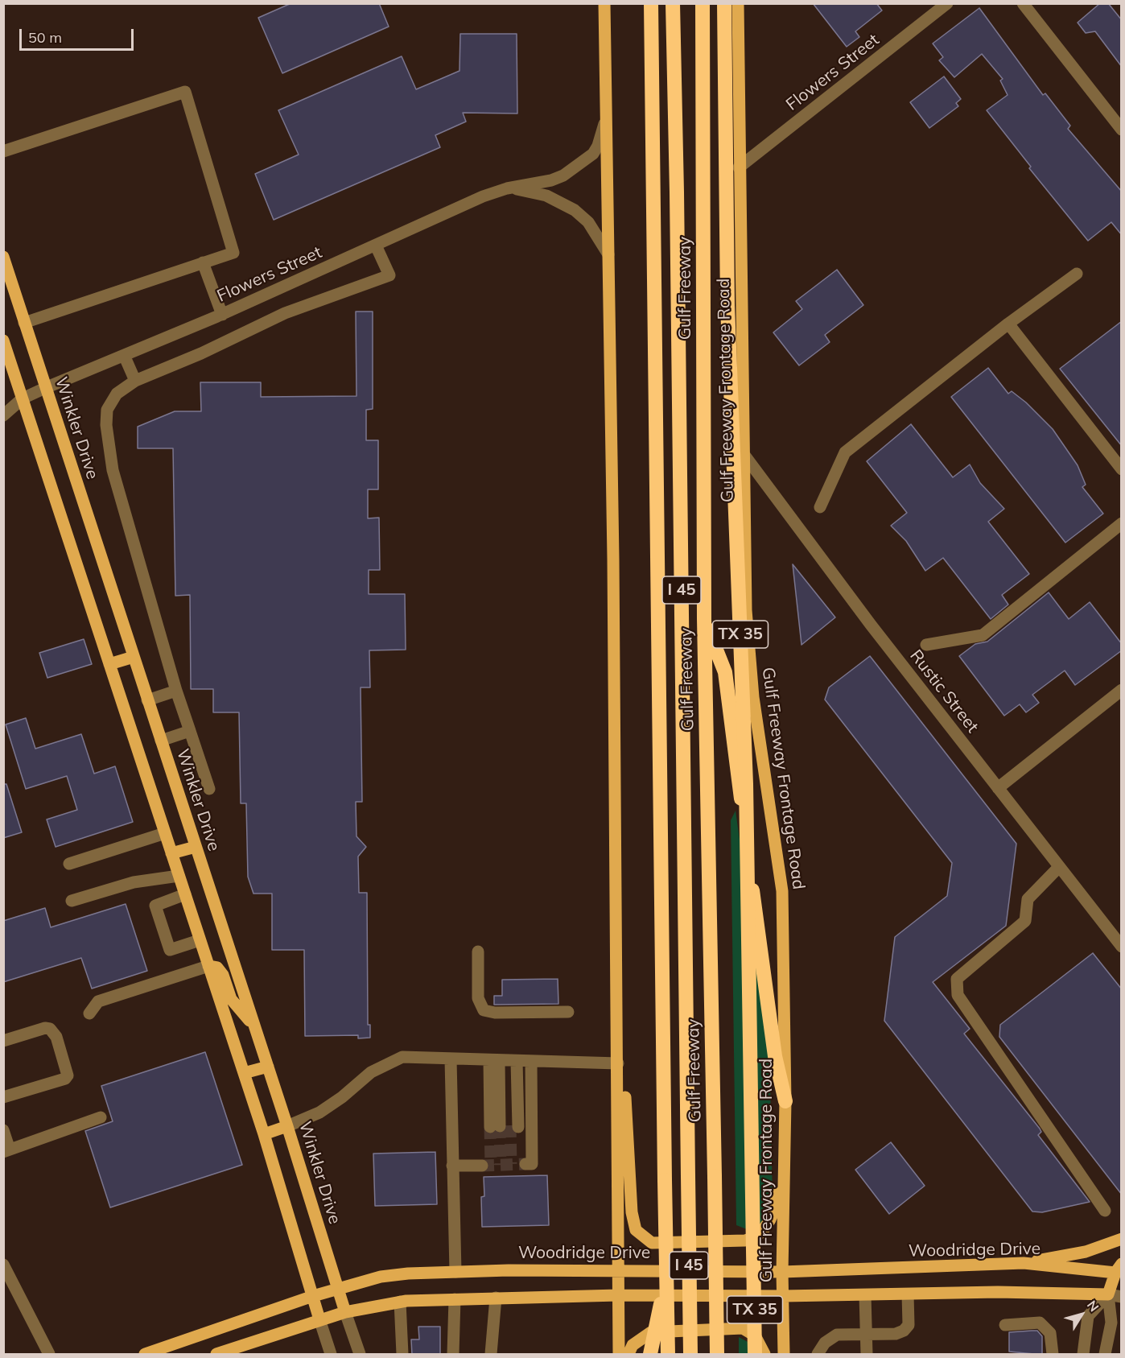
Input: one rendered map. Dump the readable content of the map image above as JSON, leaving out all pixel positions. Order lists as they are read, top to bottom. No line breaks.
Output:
{"streets":{"highway":["Gulf Freeway","I 45","TX 35"],"main road":["Gulf Freeway Frontage Road","Winkler Drive","Woodridge Drive"],"street":["Flowers Street","Rustic Street"]},"crossings":[["Flowers Street","Gulf Freeway Frontage Road"],["Flowers Street","Winkler Drive"],["Gulf Freeway Frontage Road","Rustic Street"],["Gulf Freeway Frontage Road","Woodridge Drive"],["Winkler Drive","Woodridge Drive"]],"scale_bar":"50 m","north":"top right"}
